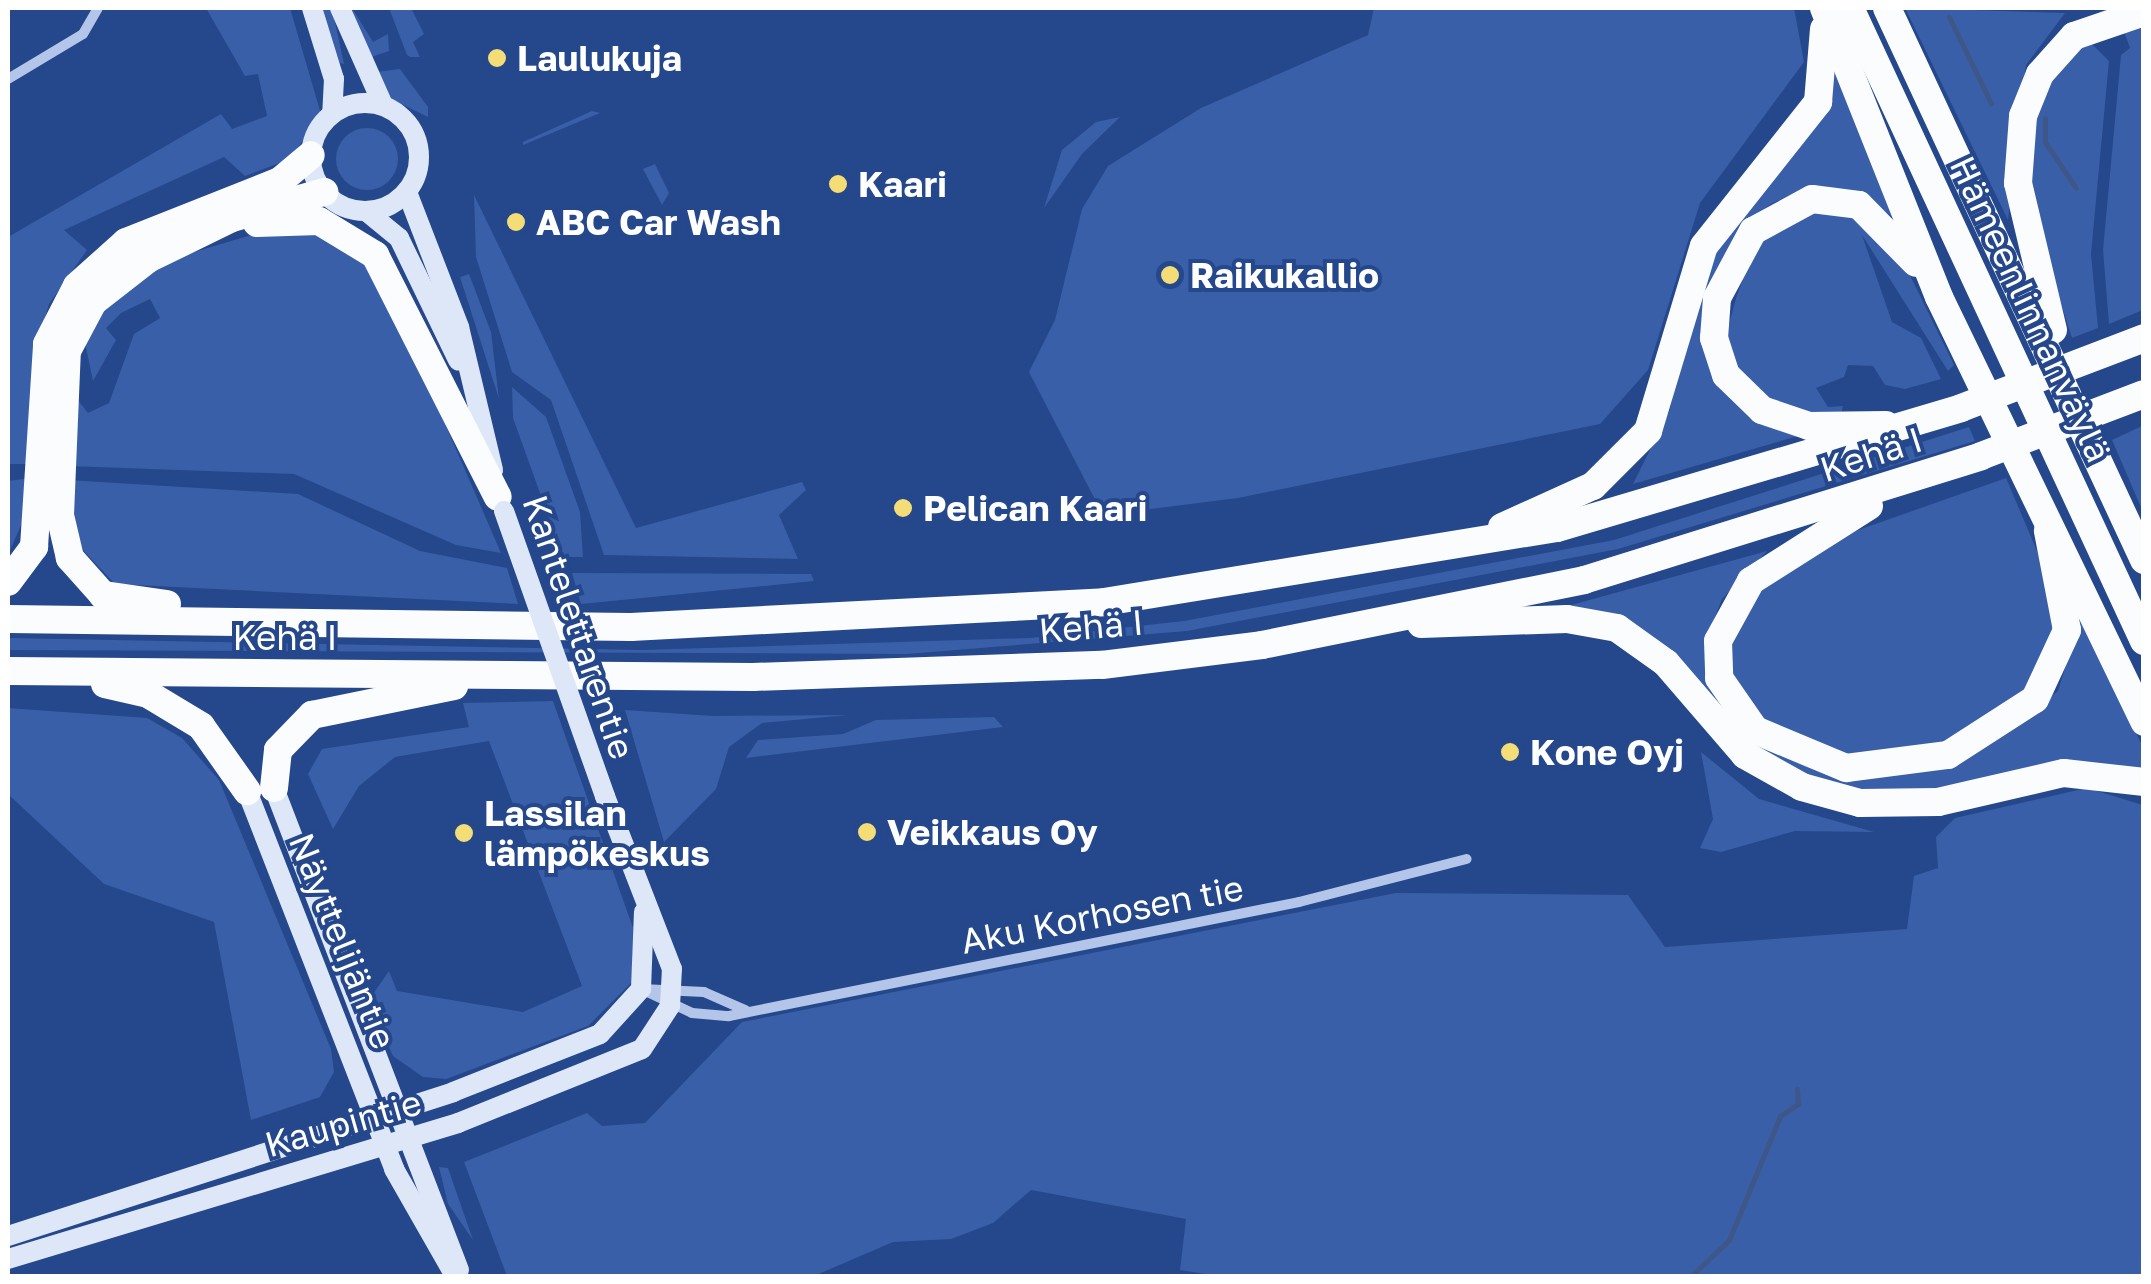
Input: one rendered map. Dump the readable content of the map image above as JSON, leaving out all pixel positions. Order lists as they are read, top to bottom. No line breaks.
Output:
{"streets":{"highway":["Hämeenlinnanväylä","Kehä I"],"main road":["Kantelettarentie","Näyttelijäntie","Kaupintie"],"street":["Aku Korhosen tie"]},"crossings":[["Kantelettarentie","Aku Korhosen tie"],["Kantelettarentie","Kaupintie"],["Aku Korhosen tie","Kaupintie"],["Näyttelijäntie","Kaupintie"]],"places":["Laulukuja","Kaari","ABC Car Wash","Raikukallio","Pelican Kaari","Kone Oyj","Veikkaus Oy","Lassilan lämpökeskus"]}
